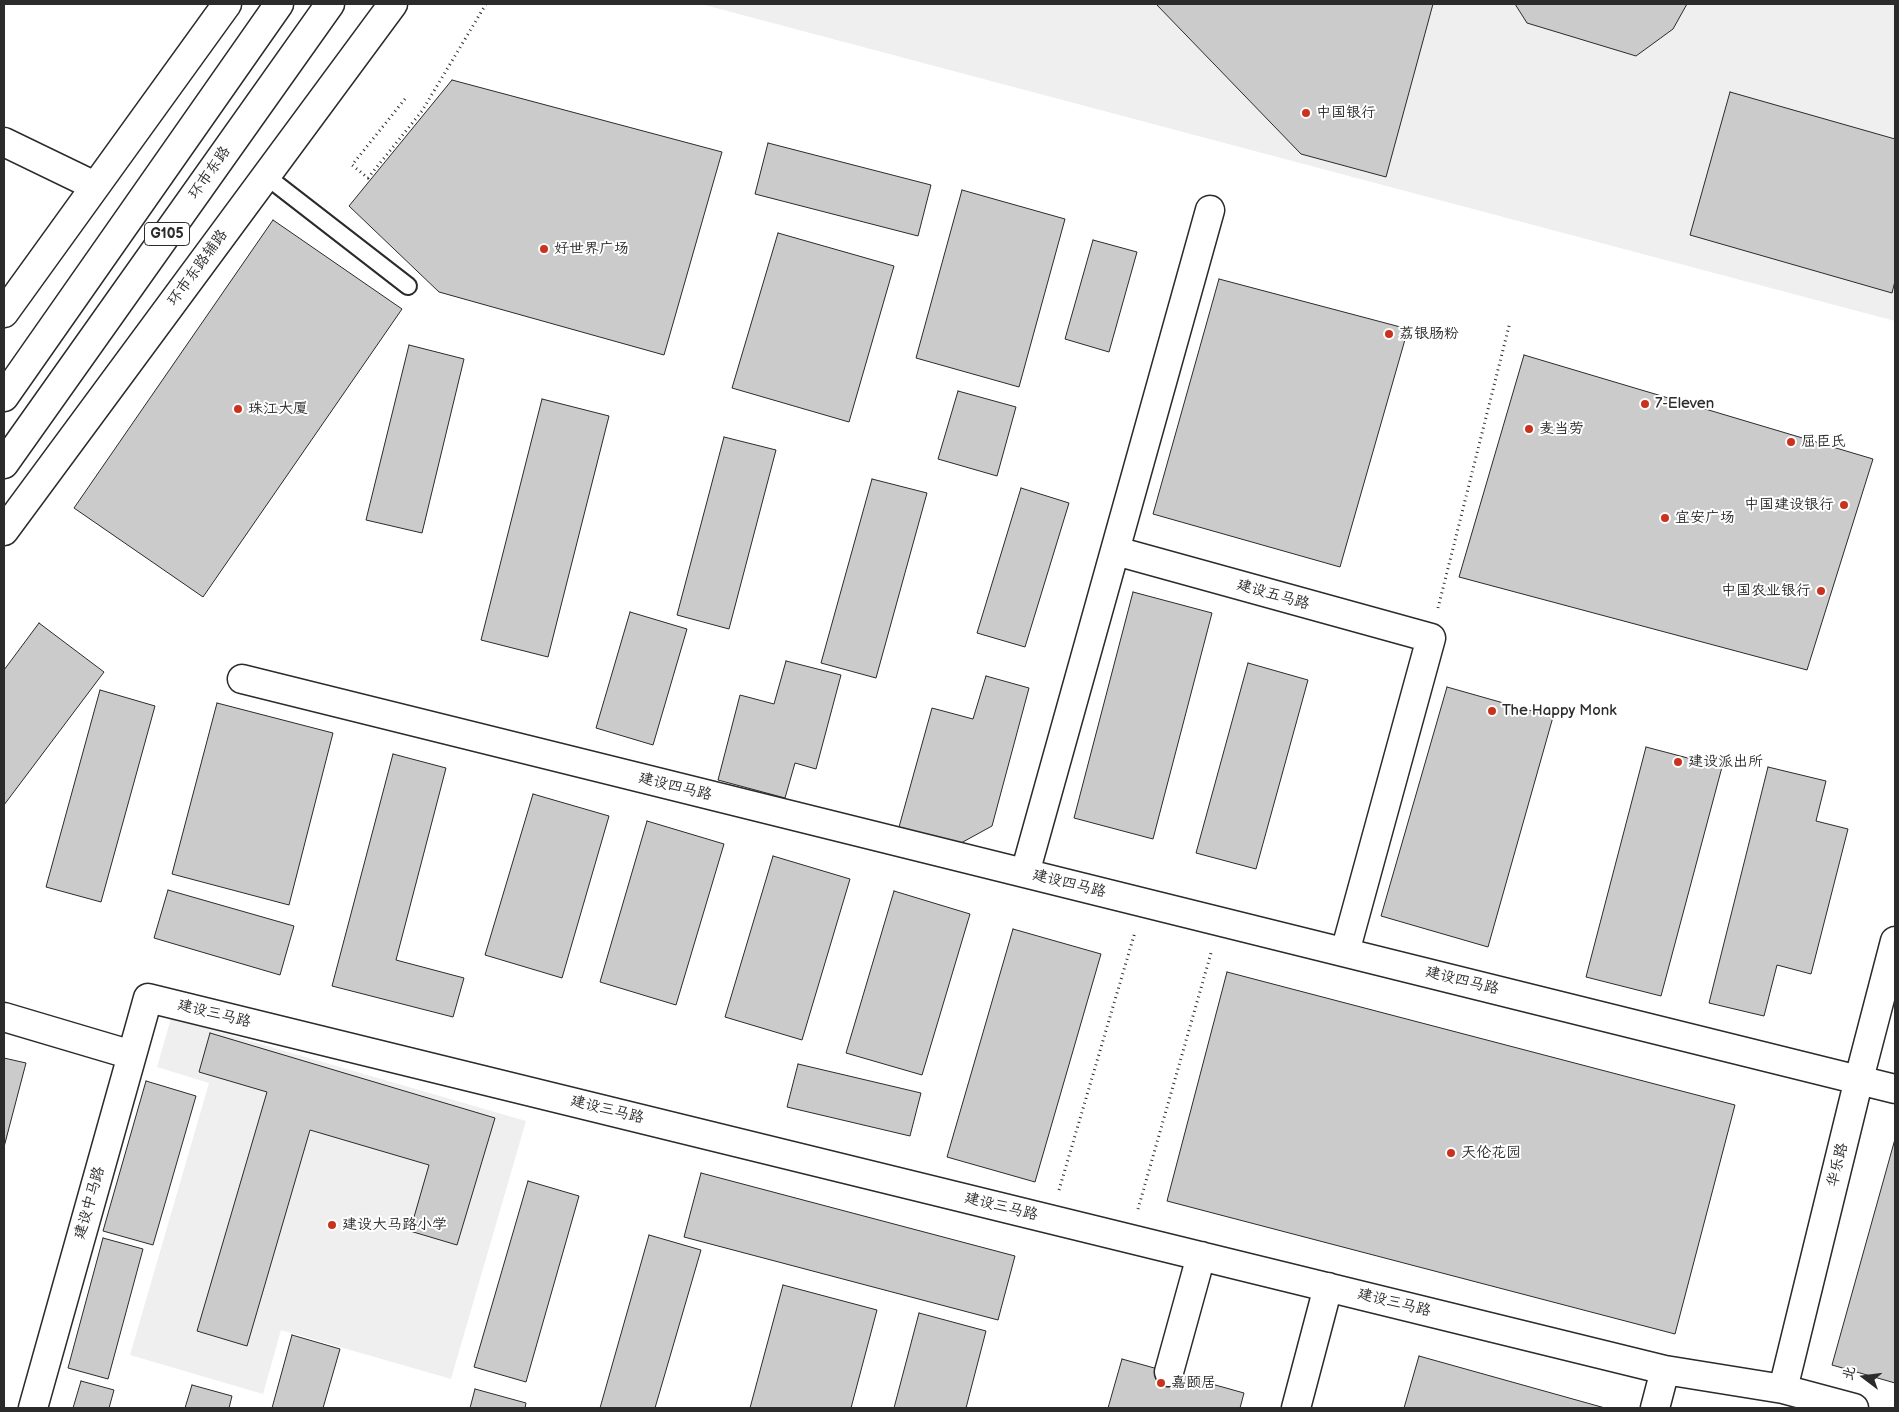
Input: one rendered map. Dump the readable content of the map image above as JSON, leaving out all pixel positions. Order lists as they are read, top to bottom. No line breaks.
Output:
{"streets":{"main road":["环市东路","G105","环市东路辅路","建设五马路","建设四马路","建设三马路","华乐路","建设中马路"]},"crossings":[["建设四马路","华乐路"],["建设三马路","华乐路"],["建设三马路","建设中马路"]],"places":["中国银行","好世界广场","荔银肠粉","7-Eleven","珠江大厦","麦当劳","屈臣氏","中国建设银行","宜安广场","中国农业银行","The Happy Monk","建设派出所","天伦花园","建设大马路小学","嘉颐居"],"north":"left"}
